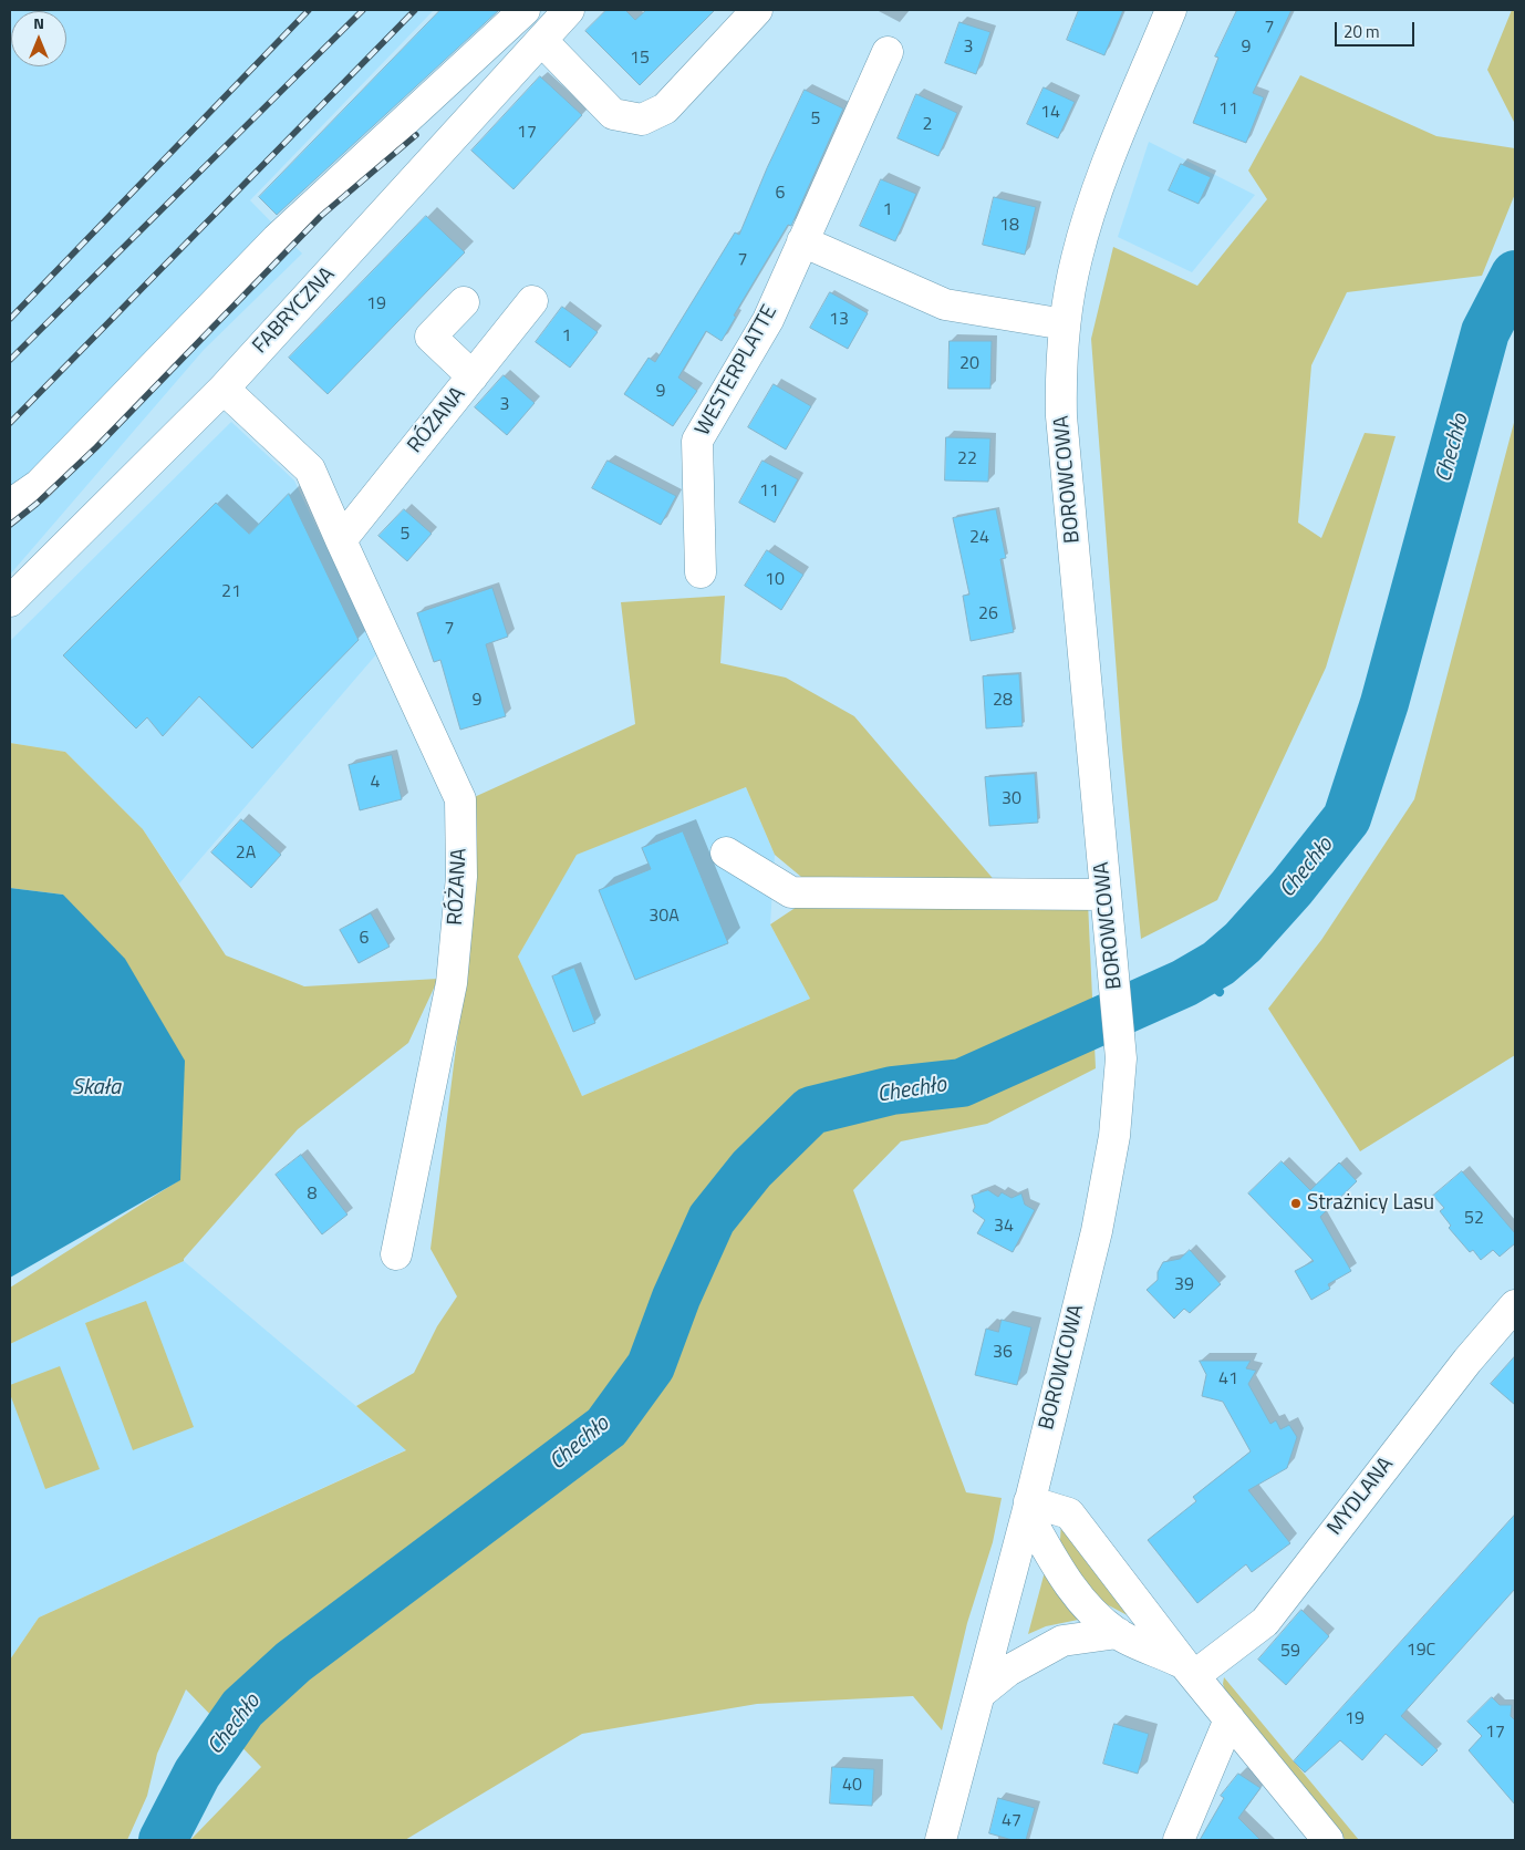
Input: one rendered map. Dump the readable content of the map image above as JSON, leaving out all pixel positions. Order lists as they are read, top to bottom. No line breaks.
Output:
{"streets":{"street":["FABRYCZNA","WESTERPLATTE","RÓŻANA","BOROWCOWA","MYDLANA"]},"crossings":[["FABRYCZNA","RÓŻANA"]],"water":["Chechło","Skała"],"places":["Strażnicy Lasu"],"house_numbers":["7","3","9","15","11","14","5","2","17","6","1","18","7","19","13","1","20","9","3","22","11","5","24","10","21","26","7","9","28","4","30","2A","30A","6","8","52","34","39","36","41","19C","59","19","17","40","47"],"scale_bar":"20 m","north":"top"}
